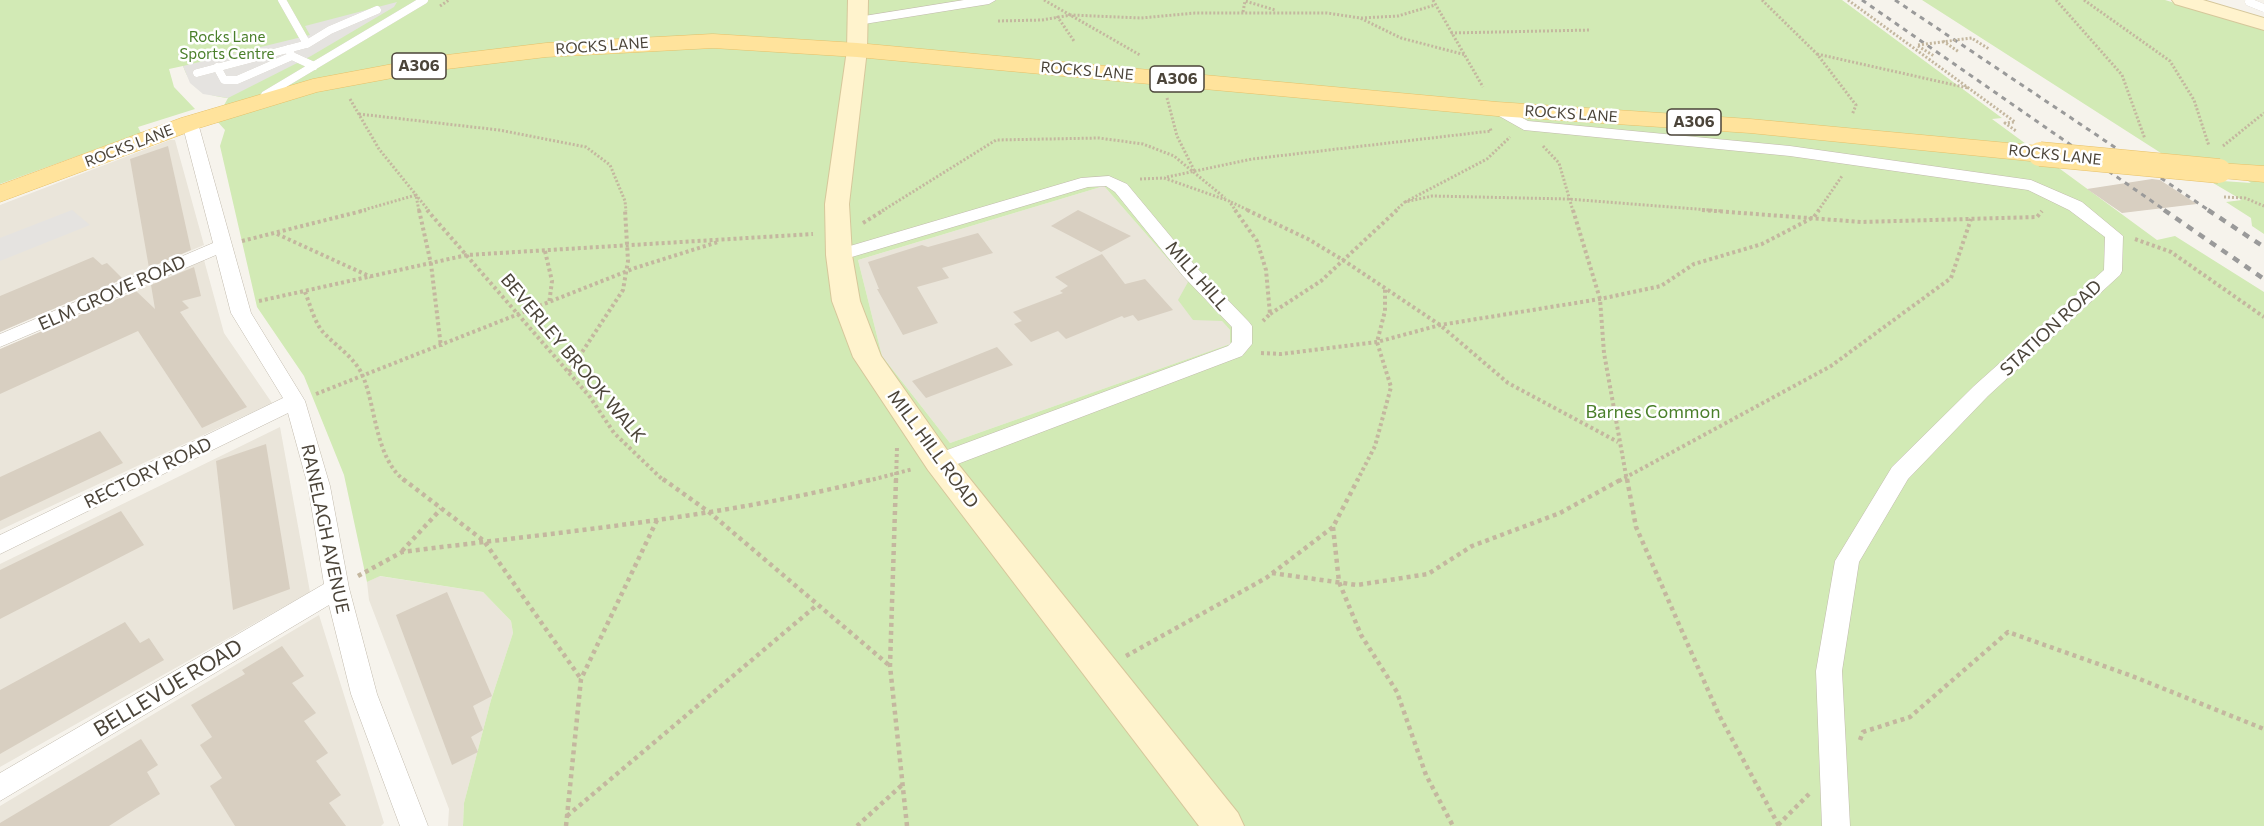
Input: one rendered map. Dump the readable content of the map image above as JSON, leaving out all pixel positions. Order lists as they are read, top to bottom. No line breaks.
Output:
{"streets":{"main road":["ROCKS LANE","A306","MILL HILL ROAD"],"street":["MILL HILL","ELM GROVE ROAD","STATION ROAD","RECTORY ROAD","RANELAGH AVENUE","BELLEVUE ROAD"],"path":["BEVERLEY BROOK WALK"]},"crossings":[["ROCKS LANE","MILL HILL ROAD"],["ROCKS LANE","RANELAGH AVENUE"],["MILL HILL","MILL HILL ROAD"],["ELM GROVE ROAD","RANELAGH AVENUE"],["RECTORY ROAD","RANELAGH AVENUE"],["RANELAGH AVENUE","BELLEVUE ROAD"]],"parks":["Rocks Lane Sports Centre","Barnes Common"]}
